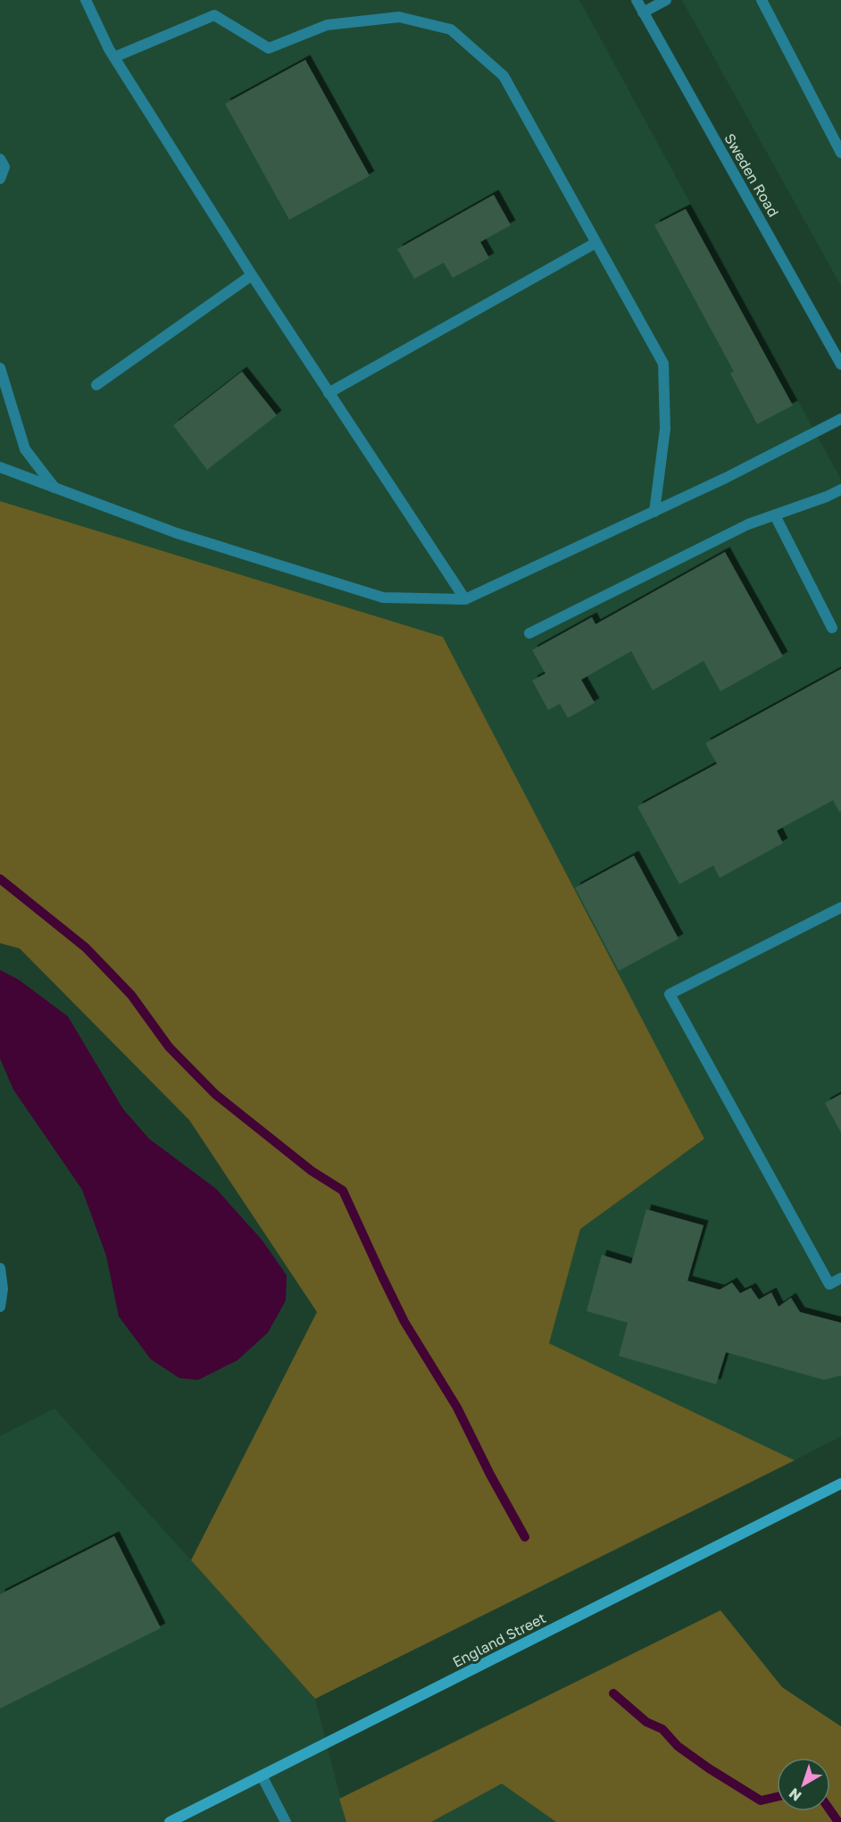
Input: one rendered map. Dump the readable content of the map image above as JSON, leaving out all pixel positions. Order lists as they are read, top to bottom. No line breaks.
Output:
{"streets":{"street":["Sweden Road","England Street"]},"north":"bottom left"}
